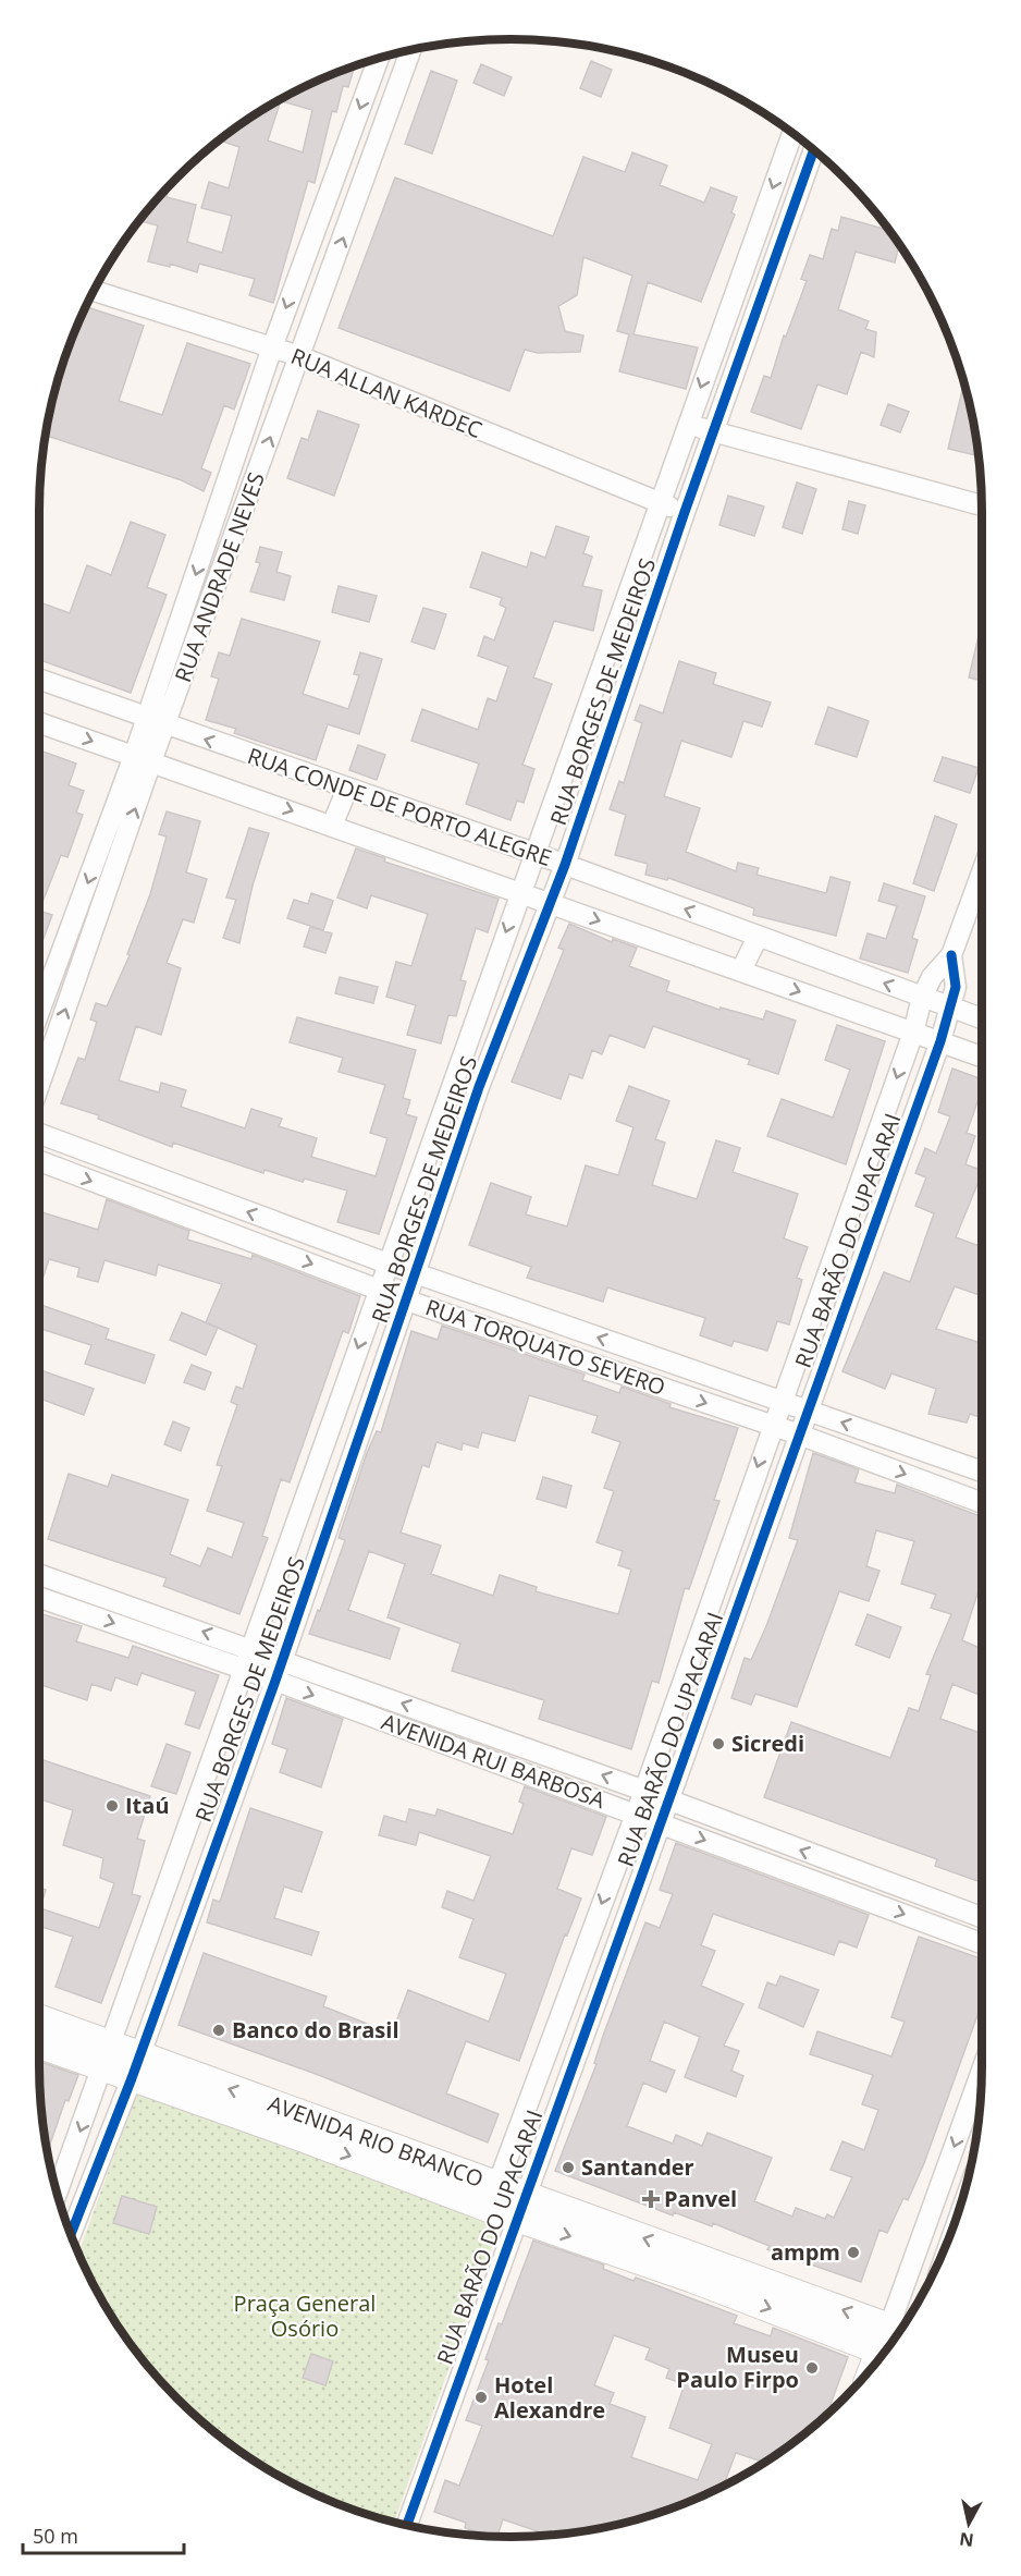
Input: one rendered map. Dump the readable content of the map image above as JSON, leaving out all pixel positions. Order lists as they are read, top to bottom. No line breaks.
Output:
{"streets":{"street":["RUA ALLAN KARDEC","RUA ANDRADE NEVES","RUA BORGES DE MEDEIROS","RUA CONDE DE PORTO ALEGRE","RUA BARÃO DO UPACARAI","RUA TORQUATO SEVERO","AVENIDA RUI BARBOSA","AVENIDA RIO BRANCO"]},"crossings":[["RUA ALLAN KARDEC","RUA ANDRADE NEVES"],["RUA ALLAN KARDEC","RUA BORGES DE MEDEIROS"],["RUA ANDRADE NEVES","RUA CONDE DE PORTO ALEGRE"],["RUA BORGES DE MEDEIROS","RUA CONDE DE PORTO ALEGRE"],["RUA BORGES DE MEDEIROS","RUA TORQUATO SEVERO"],["RUA BORGES DE MEDEIROS","AVENIDA RUI BARBOSA"],["RUA BORGES DE MEDEIROS","AVENIDA RIO BRANCO"],["RUA CONDE DE PORTO ALEGRE","RUA BARÃO DO UPACARAI"],["RUA BARÃO DO UPACARAI","RUA TORQUATO SEVERO"],["RUA BARÃO DO UPACARAI","AVENIDA RUI BARBOSA"],["RUA BARÃO DO UPACARAI","AVENIDA RIO BRANCO"]],"parks":["Praça General Osório"],"places":{"other":["Sicredi","Itaú","Banco do Brasil","Santander","ampm","Museu Paulo Firpo","Hotel Alexandre"],"health":["Panvel"]},"scale_bar":"50 m","north":"bottom"}
